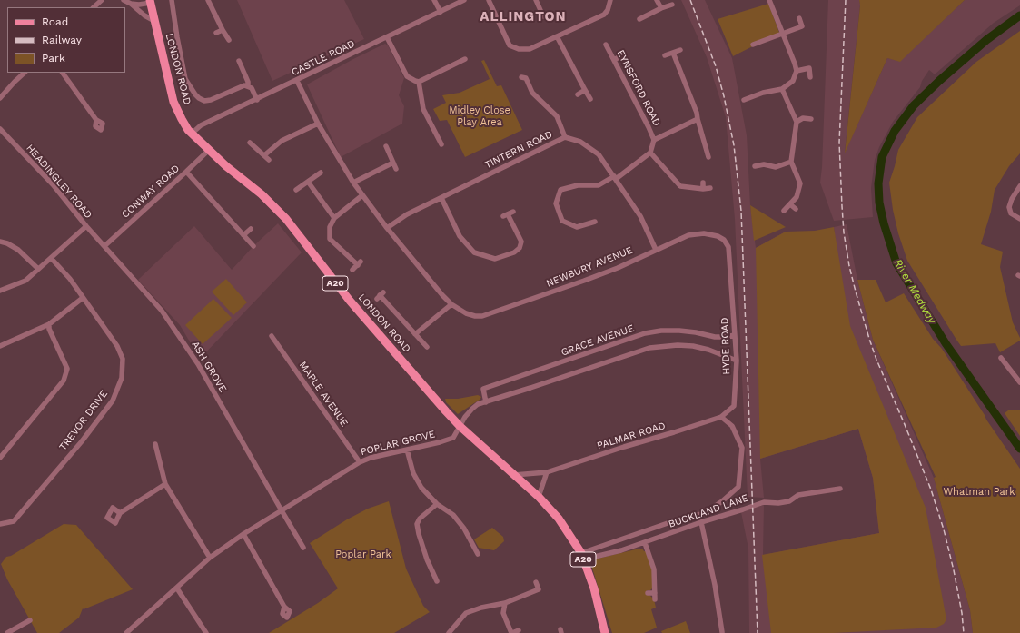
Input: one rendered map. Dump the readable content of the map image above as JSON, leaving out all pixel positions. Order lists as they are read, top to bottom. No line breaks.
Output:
{"streets":{"main road":["LONDON ROAD","A20"],"street":["CASTLE ROAD","EYNSFORD ROAD","TINTERN ROAD","HEADINGLEY ROAD","CONWAY ROAD","NEWBURY AVENUE","GRACE AVENUE","HYDE ROAD","ASH GROVE","MAPLE AVENUE","TREVOR DRIVE","PALMAR ROAD","POPLAR GROVE","BUCKLAND LANE"]},"crossings":[["CASTLE ROAD","LONDON ROAD"],["CASTLE ROAD","NEWBURY AVENUE"],["LONDON ROAD","CONWAY ROAD"],["LONDON ROAD","PALMAR ROAD"],["LONDON ROAD","POPLAR GROVE"],["LONDON ROAD","BUCKLAND LANE"],["TINTERN ROAD","NEWBURY AVENUE"],["HEADINGLEY ROAD","CONWAY ROAD"],["HEADINGLEY ROAD","ASH GROVE"],["CONWAY ROAD","ASH GROVE"],["NEWBURY AVENUE","HYDE ROAD"],["GRACE AVENUE","HYDE ROAD"],["HYDE ROAD","PALMAR ROAD"],["HYDE ROAD","BUCKLAND LANE"],["ASH GROVE","POPLAR GROVE"],["MAPLE AVENUE","POPLAR GROVE"],["PALMAR ROAD","BUCKLAND LANE"]],"districts":["ALLINGTON"],"water":["River Medway"],"parks":["Midley Close Play Area","Whatman Park","Poplar Park"],"legend":["Road","Railway","Park"]}
